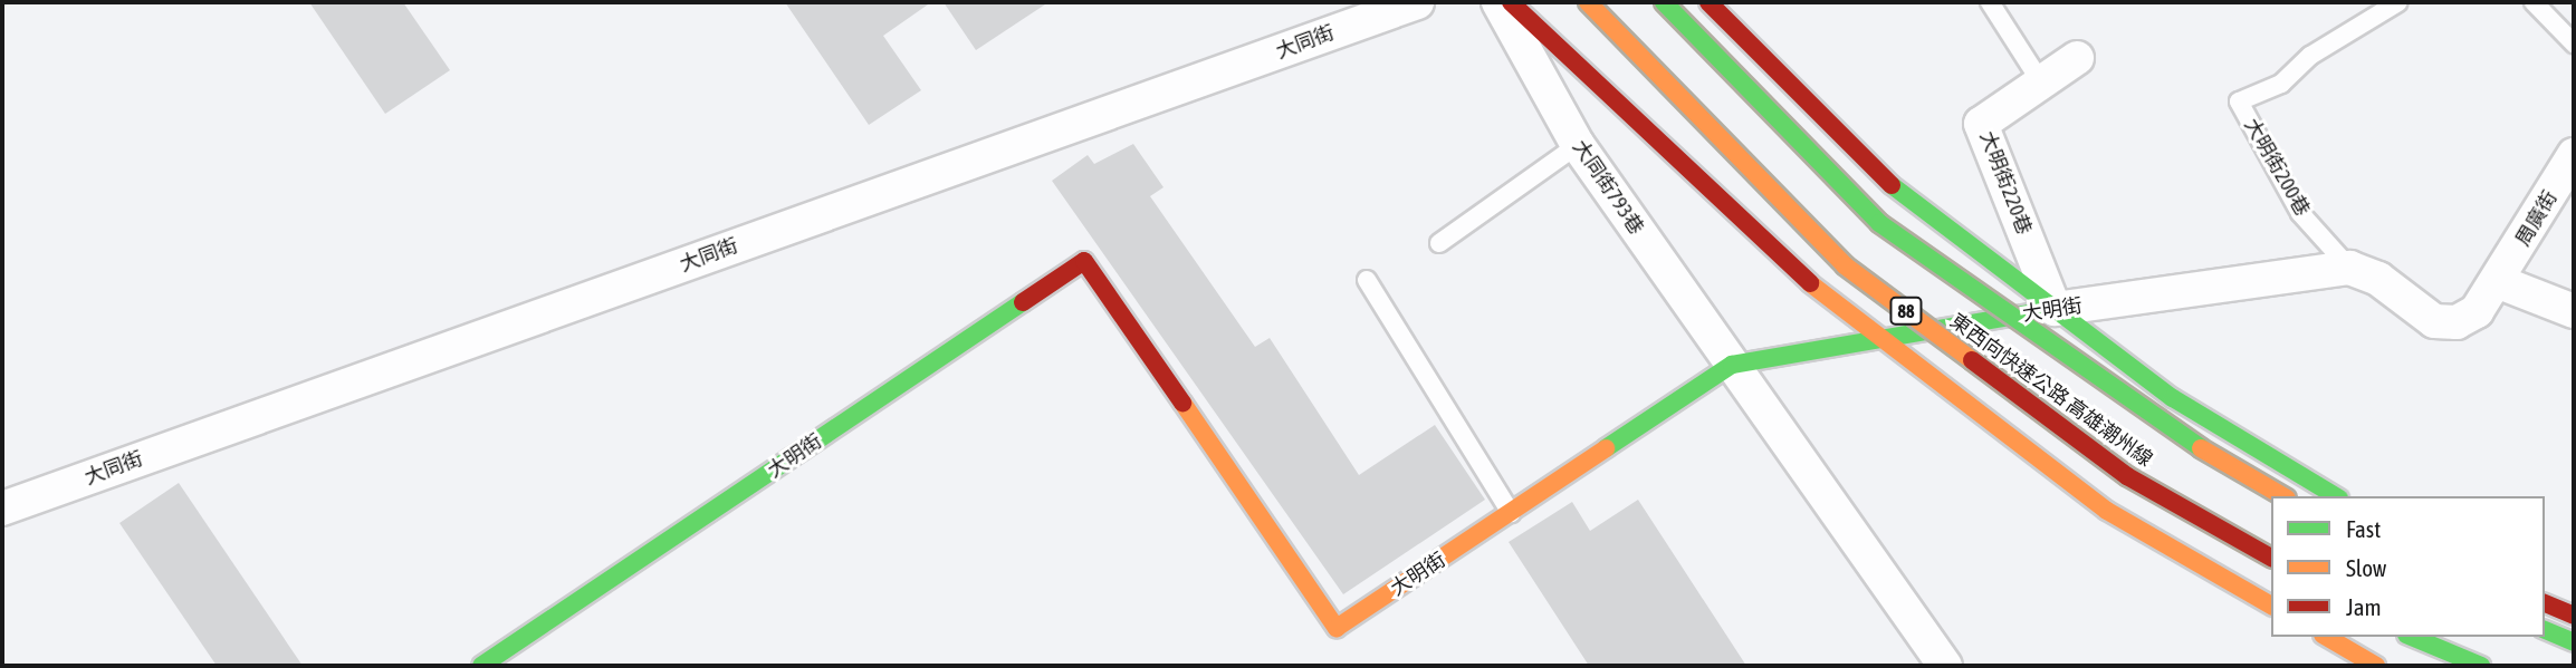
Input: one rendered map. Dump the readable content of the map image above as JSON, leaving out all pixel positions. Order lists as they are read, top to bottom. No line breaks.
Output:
{"streets":{"main road":["大明街","88","東西向快速公路 高雄潮州線"],"street":["大同街","大明街220巷","大同街793巷","周廣街"],"lane":["大明街200巷"]},"crossings":[["大明街200巷","大明街"],["大明街220巷","大明街"],["大同街793巷","大明街"]],"legend":["Fast","Slow","Jam"]}
